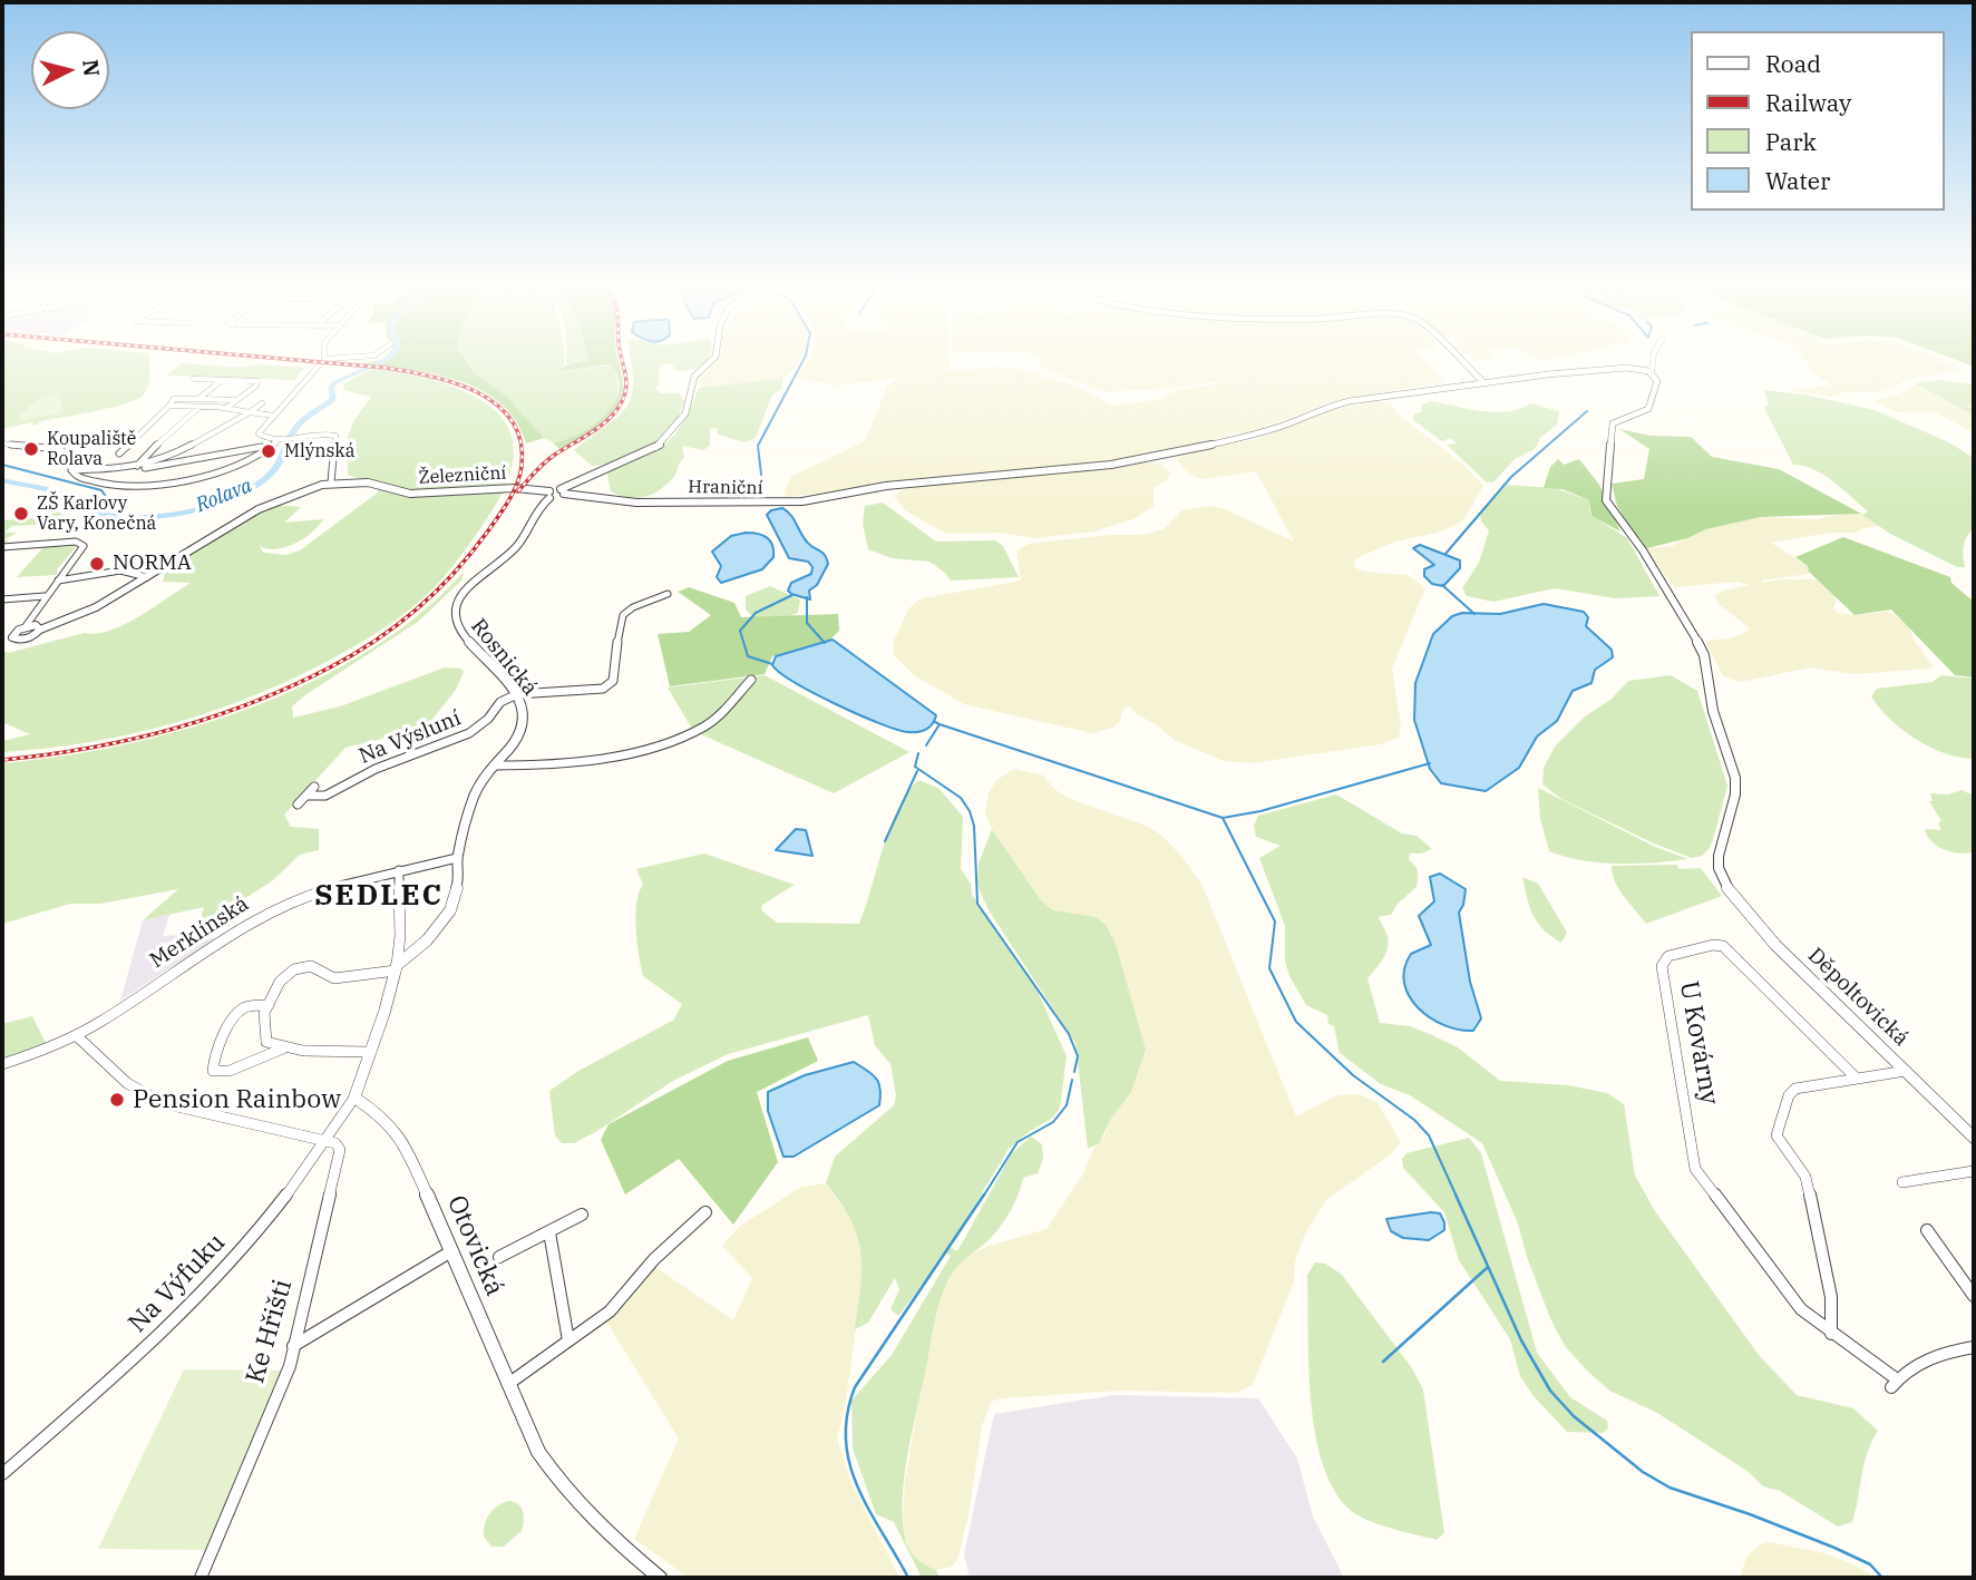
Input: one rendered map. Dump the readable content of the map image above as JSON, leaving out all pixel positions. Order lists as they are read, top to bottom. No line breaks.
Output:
{"streets":{"street":["Železniční","Hraniční","Rosnická","Na Výsluní","Merklínská","Děpoltovická","U Kovárny","Otovická","Na Výfuku","Ke Hřišti"]},"crossings":[["Železniční","Hraniční"],["Železniční","Rosnická"],["Hraniční","Děpoltovická"],["Rosnická","Na Výsluní"],["Rosnická","Merklínská"],["Otovická","Na Výfuku"],["Na Výfuku","Ke Hřišti"]],"districts":["SEDLEC"],"water":["Rolava"],"places":["Koupaliště Rolava","Mlýnská","ZŠ Karlovy Vary, Konečná","NORMA","Pension Rainbow"],"legend":["Road","Railway","Park","Water"],"north":"right"}
